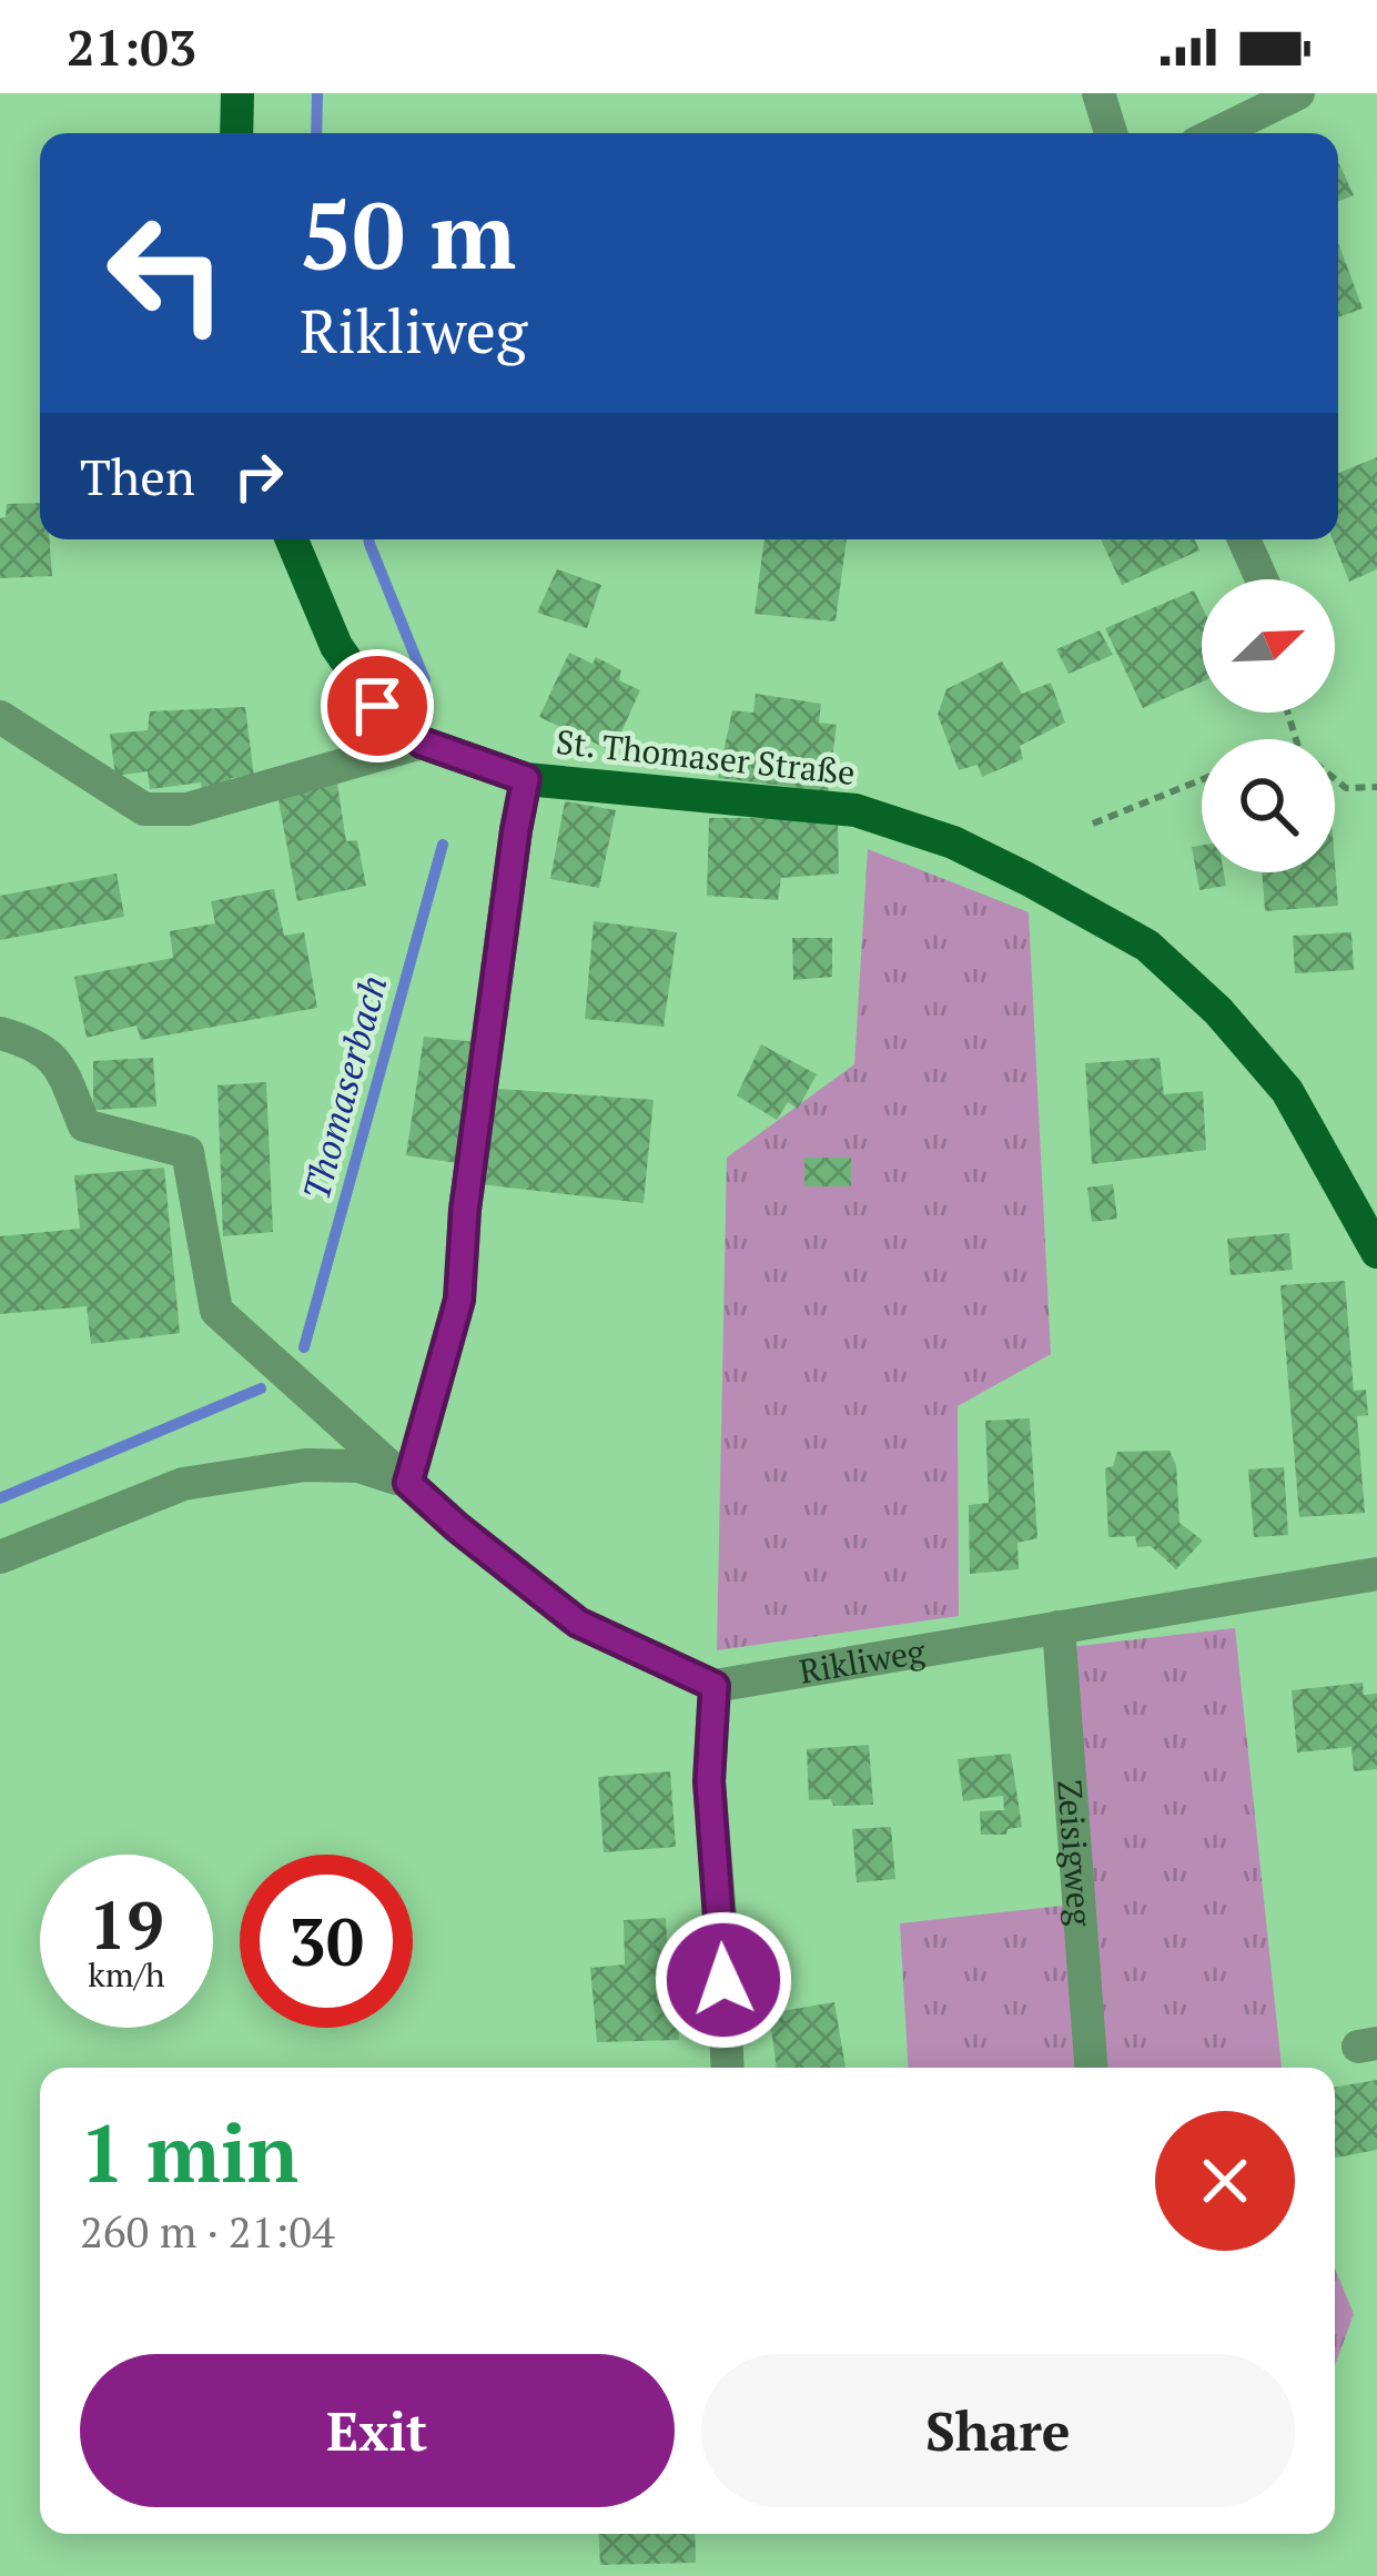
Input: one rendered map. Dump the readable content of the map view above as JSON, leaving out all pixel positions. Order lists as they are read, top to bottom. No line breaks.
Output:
{"streets":{"main road":["St. Thomaser Straße"],"street":["Rikliweg","Zeisigweg"]},"crossings":[["Rikliweg","Zeisigweg"]],"water":["Thomaserbach"],"north":"top right","page":{"status":"21:03","turn":["50 m","Rikliweg"],"then":"Then","speed":"19 km/h","limit":"30","heading":["1 min","260 m · 21:04"],"buttons":["Exit","Share"]}}
